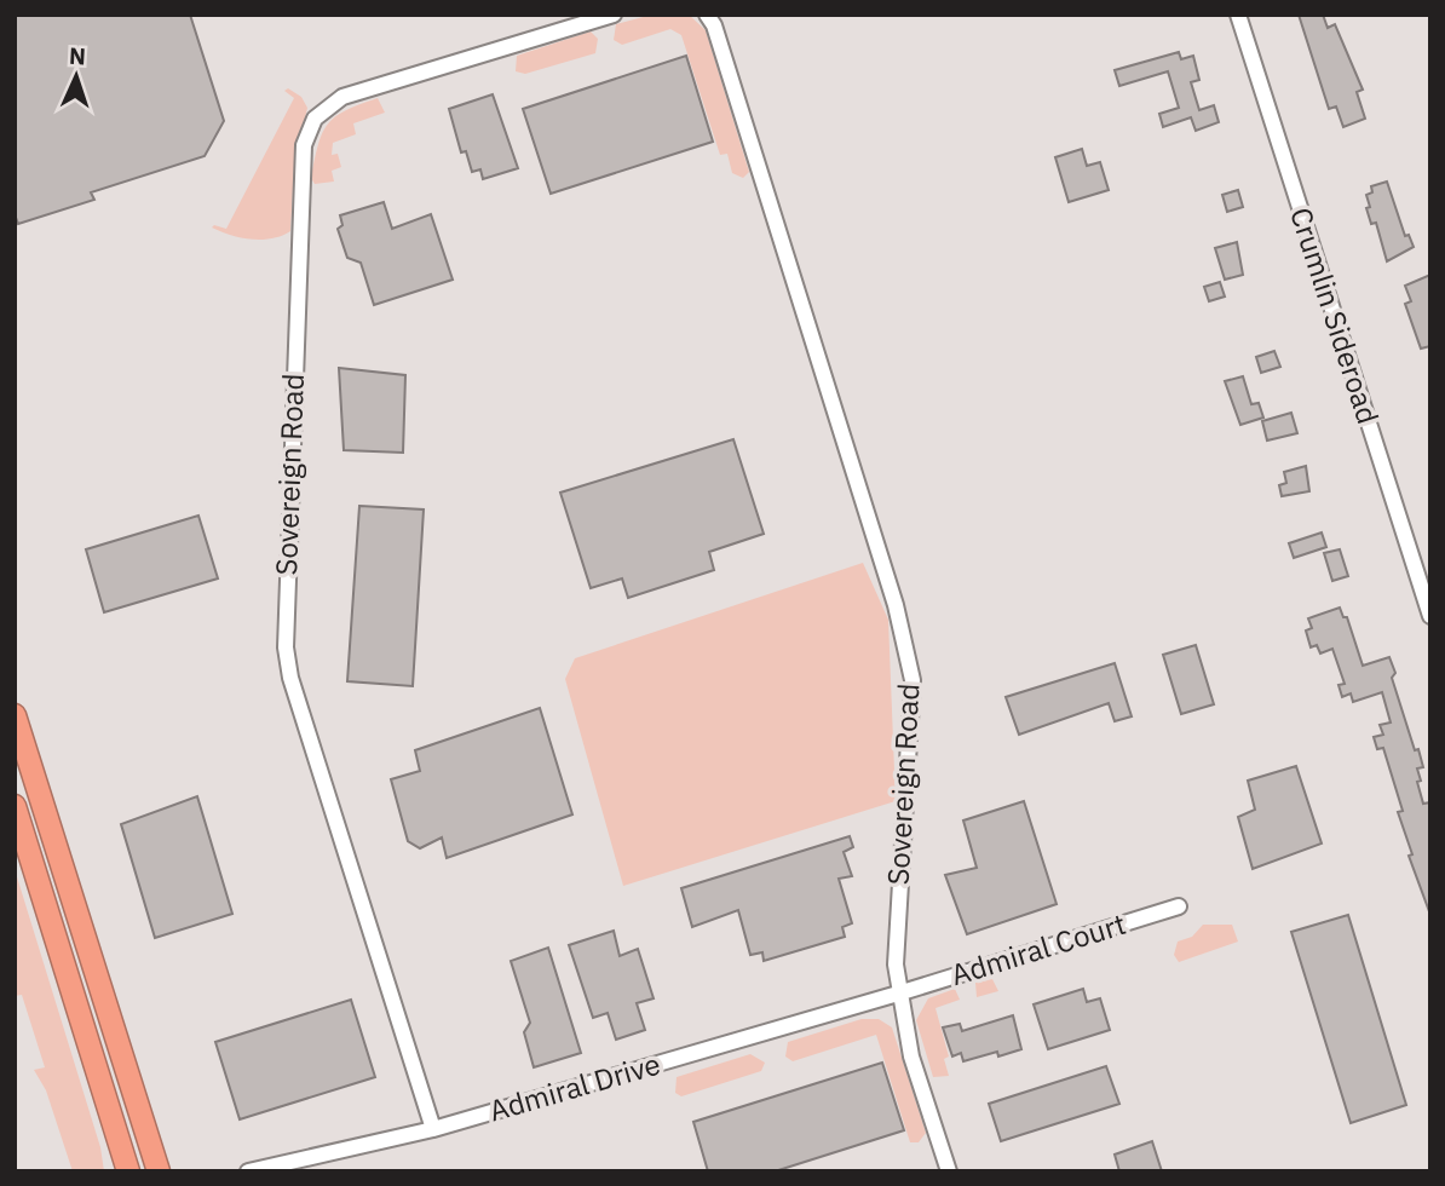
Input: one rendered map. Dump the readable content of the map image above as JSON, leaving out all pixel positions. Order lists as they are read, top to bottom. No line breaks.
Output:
{"streets":{"street":["Crumlin Sideroad","Sovereign Road","Admiral Court","Admiral Drive"]},"crossings":[["Sovereign Road","Admiral Court"],["Sovereign Road","Admiral Drive"],["Admiral Court","Admiral Drive"]],"north":"top"}
